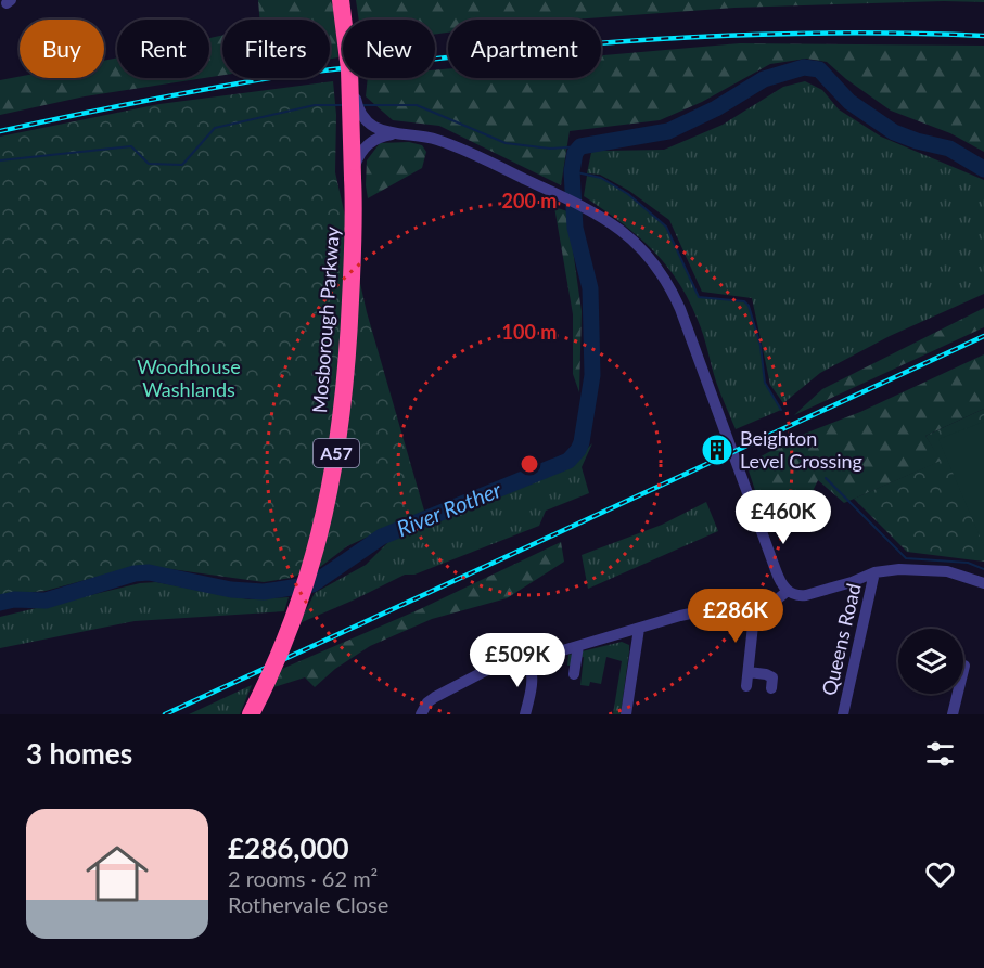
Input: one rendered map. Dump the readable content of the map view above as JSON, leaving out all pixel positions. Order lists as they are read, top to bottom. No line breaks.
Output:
{"streets":{"highway":["Mosborough Parkway","A57"],"street":["Queens Road"]},"water":["River Rother"],"parks":["Woodhouse Washlands"],"places":{"building":["Beighton Level Crossing"]},"page":{"chip":["Buy","Rent","Filters","New","Apartment"],"price":["£460K","£286K","£509K"],"heading":"3 homes","list":[{"name":"£286,000","note":"2 rooms · 62 m² · Rothervale Close"}]},"rings":["200 m","100 m"]}
